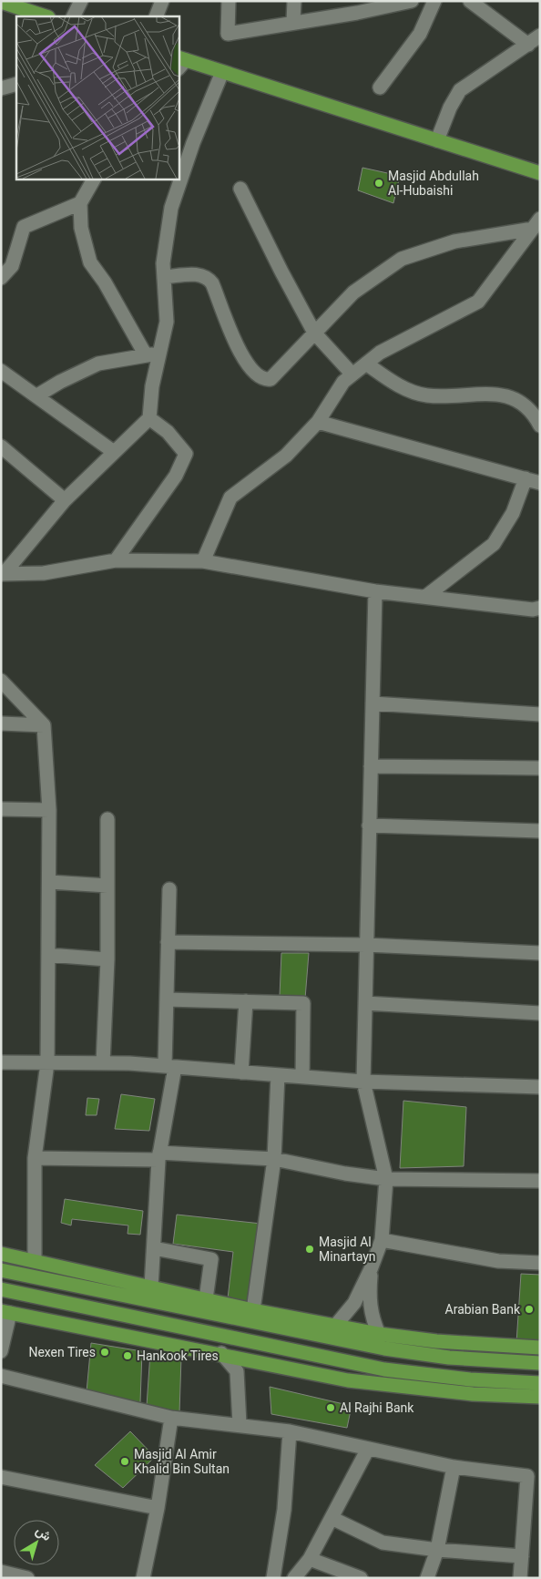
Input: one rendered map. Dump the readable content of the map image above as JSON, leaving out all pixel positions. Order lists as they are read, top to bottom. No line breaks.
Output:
{"places":["Masjid Abdullah Al-Hubaishi","Masjid Al Minartayn","Arabian Bank","Nexen Tires","Hankook Tires","Al Rajhi Bank","Masjid Al Amir Khalid Bin Sultan"],"north":"top right"}
